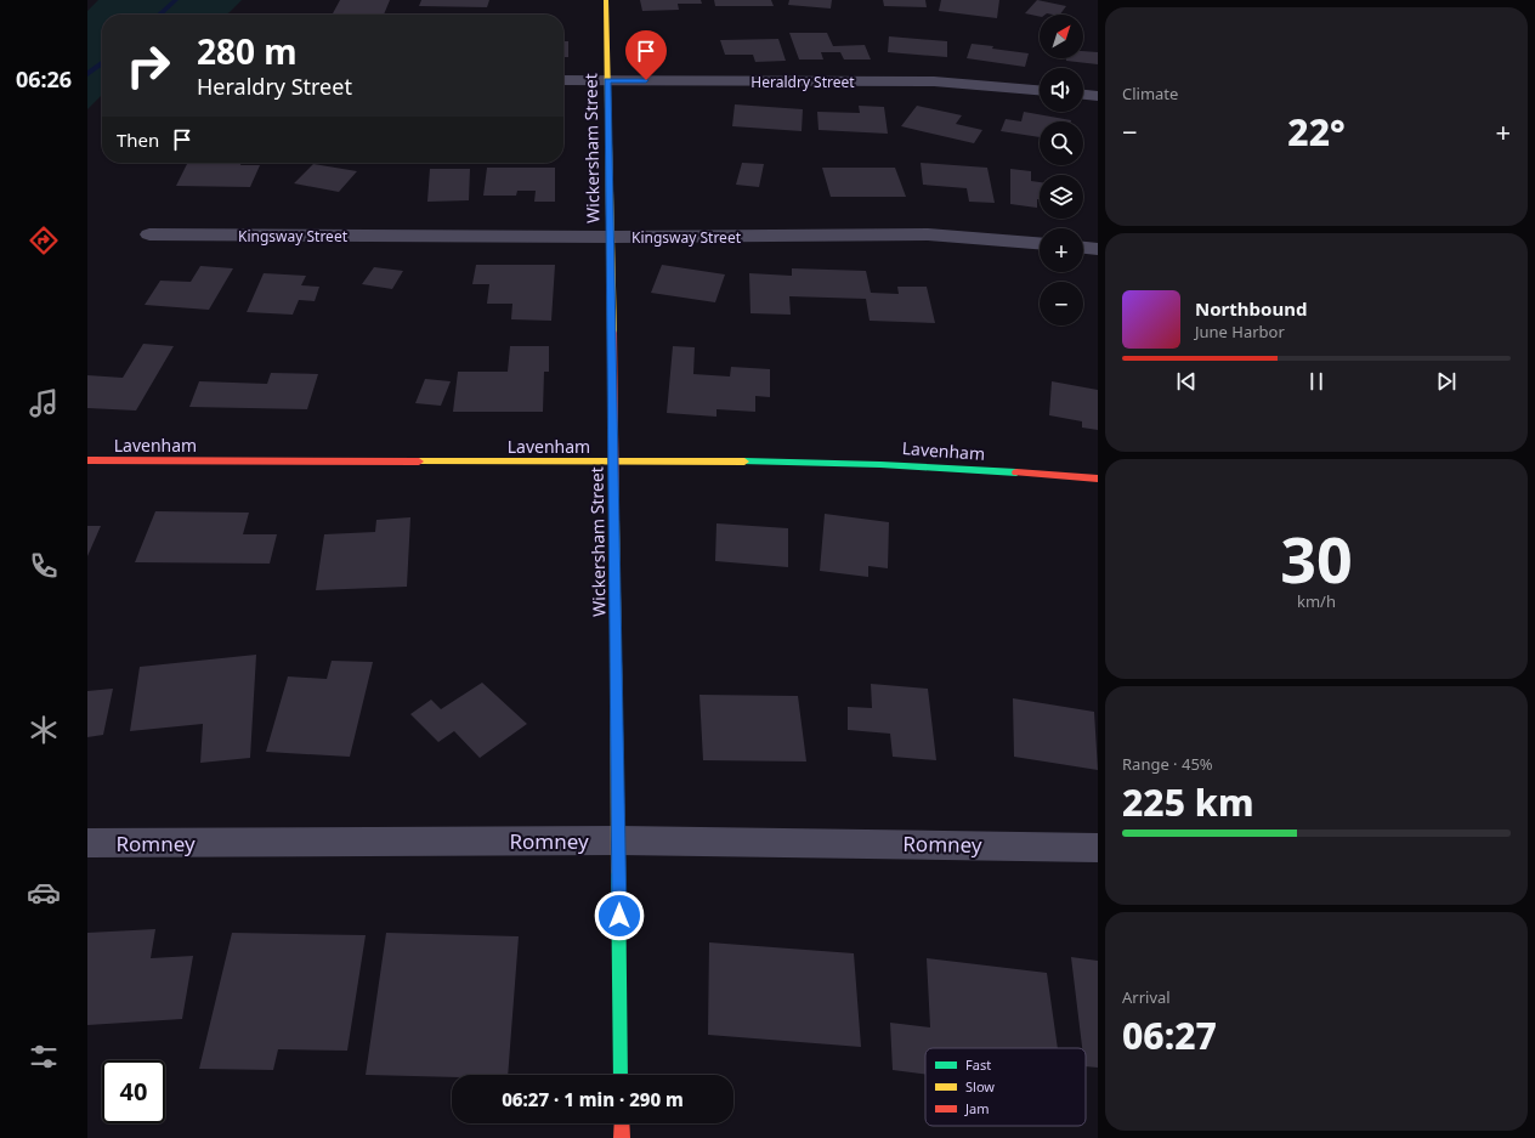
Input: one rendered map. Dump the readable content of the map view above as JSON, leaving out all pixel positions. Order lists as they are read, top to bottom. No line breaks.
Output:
{"streets":{"street":["Heraldry Street","Wickersham Street","Kingsway Street","Lavenham","Romney"]},"crossings":[["Heraldry Street","Wickersham Street"],["Wickersham Street","Kingsway Street"],["Wickersham Street","Lavenham"],["Wickersham Street","Romney"]],"legend":["Fast","Slow","Jam"],"north":"top right","page":{"tabs":"06:26","tile":["Climate",["30","km/h"],["Range · 45%","225 km"],["Arrival","06:27"]],"map_buttons":["+","−"],"turn":["280 m","Heraldry Street"],"heat":["−","22°","+"],"then":"Then","song":["Northbound","June Harbor"],"limit":"40","trip":"06:27 · 1 min · 290 m"}}
